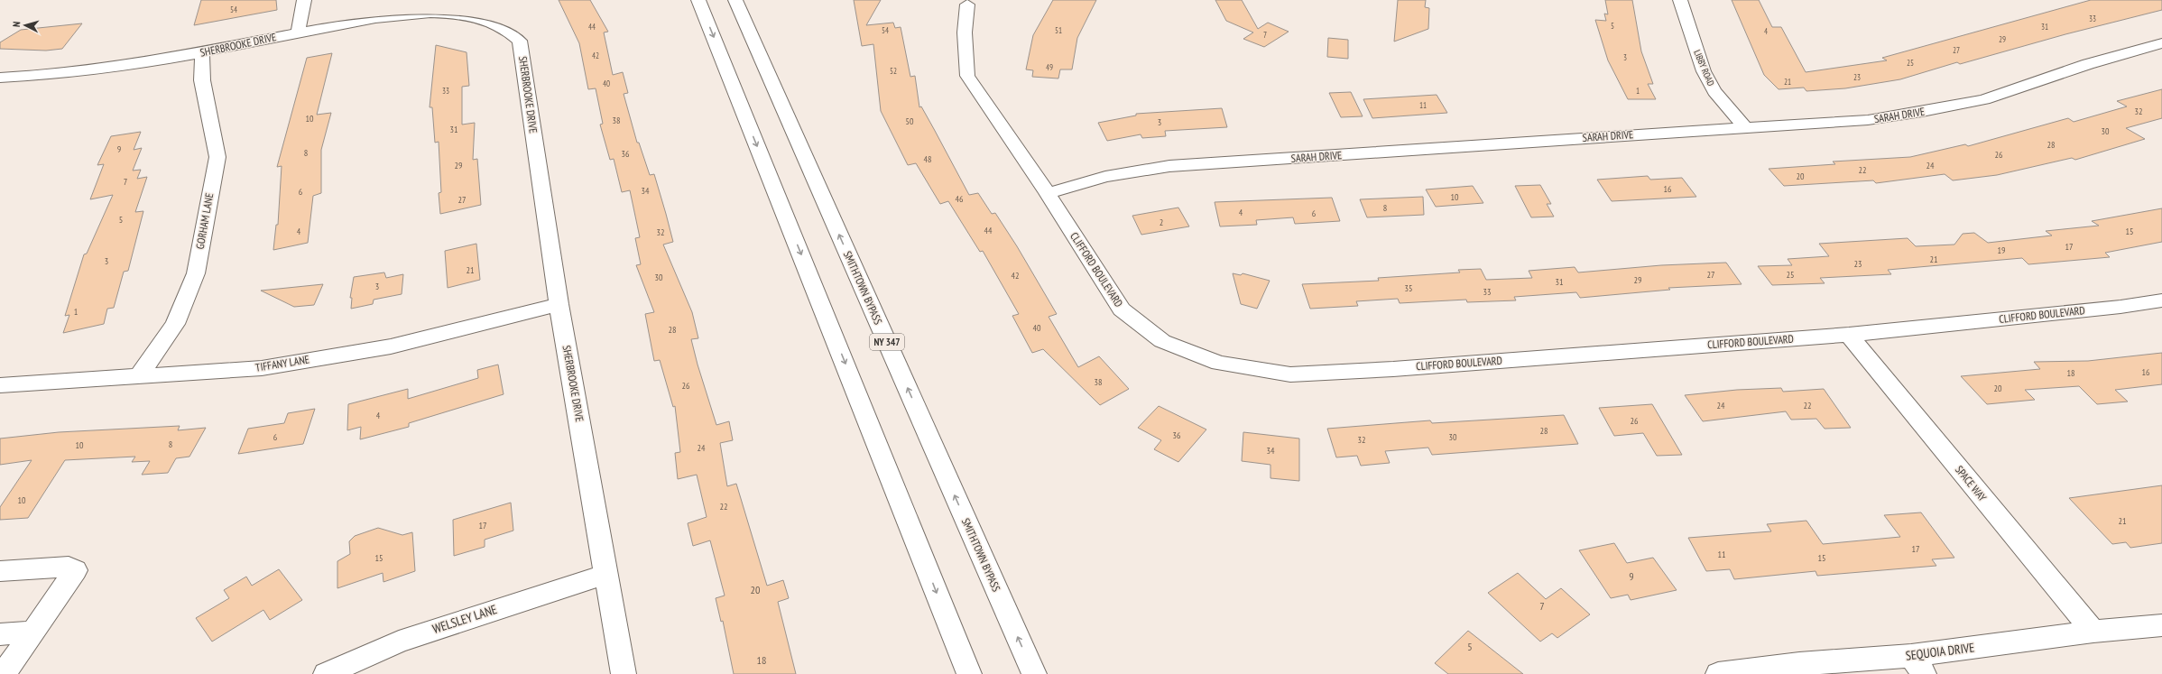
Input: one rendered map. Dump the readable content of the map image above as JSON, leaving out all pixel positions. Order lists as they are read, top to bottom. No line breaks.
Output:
{"streets":{"main road":["SHERBROOKE DRIVE","LIBBY ROAD","SARAH DRIVE","GORHAM LANE","CLIFFORD BOULEVARD","SMITHTOWN BYPASS","NY 347","TIFFANY LANE","SPACE WAY","WELSLEY LANE","SEQUOIA DRIVE"]},"crossings":[["SHERBROOKE DRIVE","GORHAM LANE"],["SHERBROOKE DRIVE","TIFFANY LANE"],["SHERBROOKE DRIVE","WELSLEY LANE"],["LIBBY ROAD","SARAH DRIVE"],["SARAH DRIVE","CLIFFORD BOULEVARD"],["GORHAM LANE","TIFFANY LANE"],["CLIFFORD BOULEVARD","SPACE WAY"],["SPACE WAY","SEQUOIA DRIVE"]],"house_numbers":["54","33","5","44","31","54","51","4","7","29","27","42","3","25","49","52","23","21","40","33","1","11","32","10","38","50","3","31","30","28","9","8","36","26","48","29","24","22","20","7","16","34","6","10","46","27","8","4","6","5","2","44","4","15","32","17","19","21","3","23","21","27","25","42","30","29","31","3","35","33","1","40","28","16","18","38","26","20","24","22","4","26","28","36","6","30","32","8","10","24","34","10","22","21","17","17","11","15","15","9","20","7","5","18"],"north":"left"}
